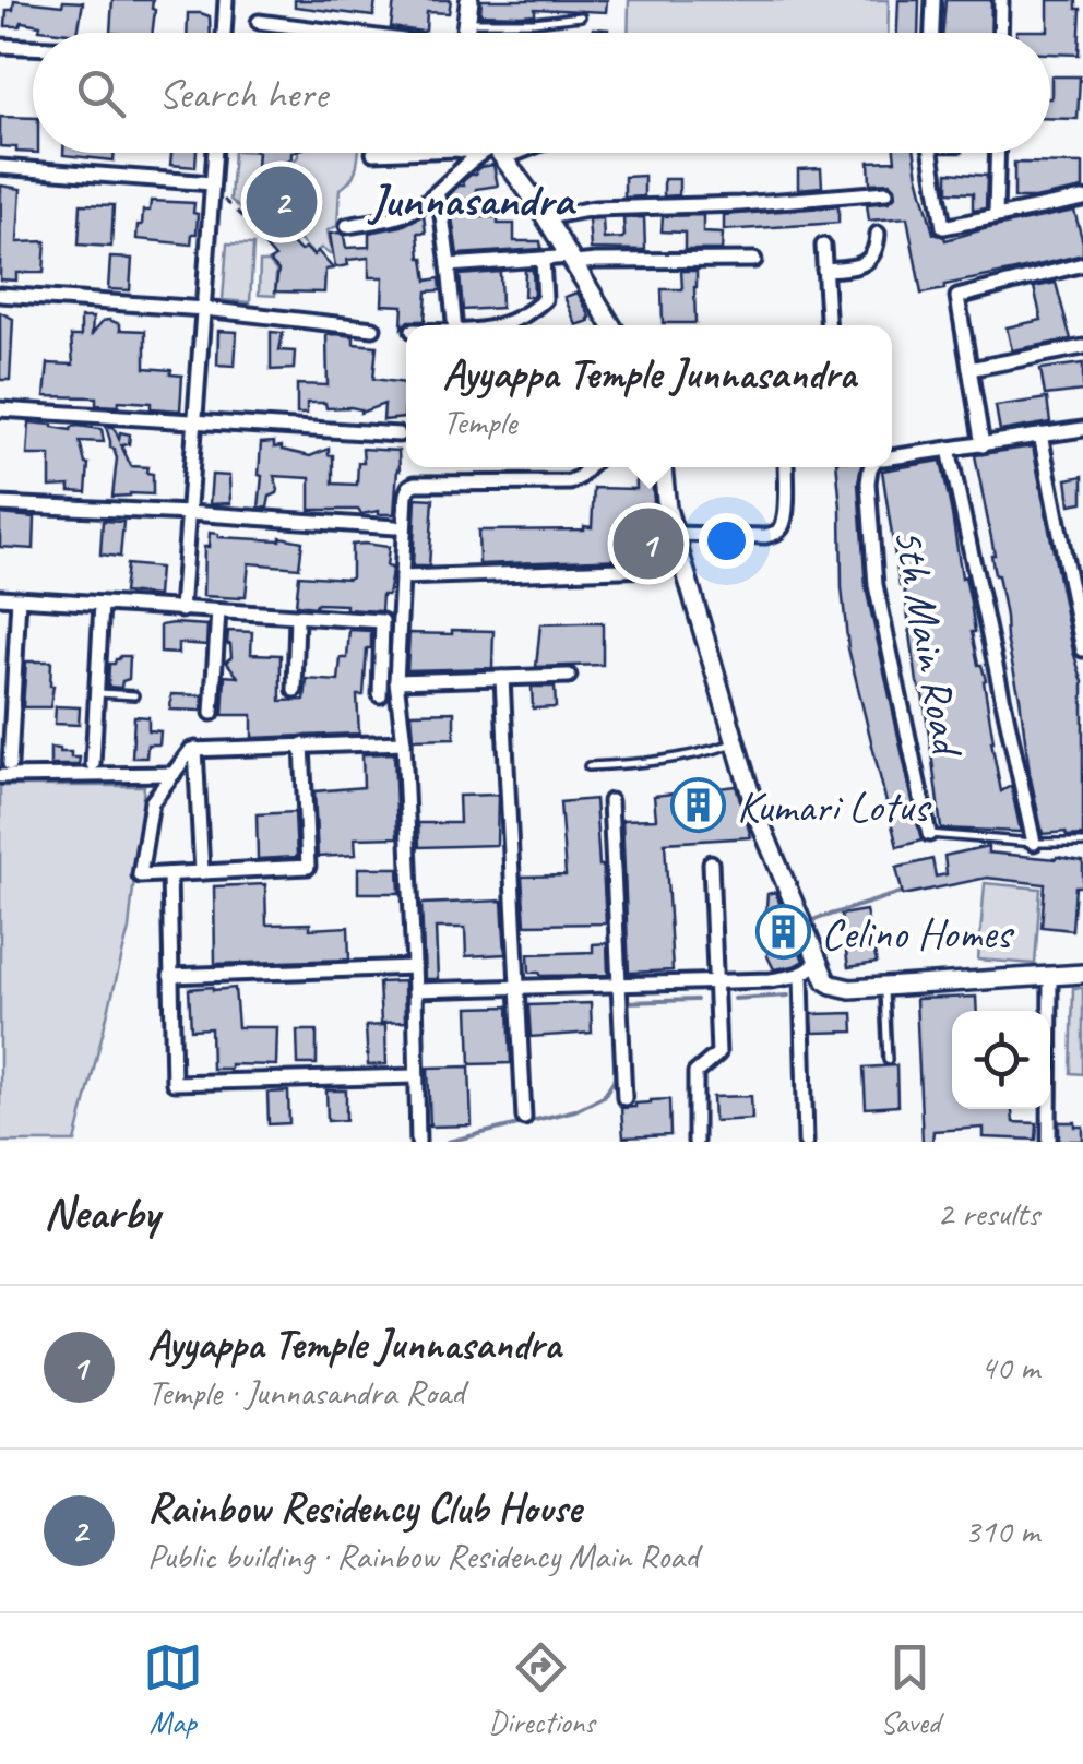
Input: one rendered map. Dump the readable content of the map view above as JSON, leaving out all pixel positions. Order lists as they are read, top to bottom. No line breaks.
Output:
{"streets":{"street":["5th Main Road"]},"districts":["Junnasandra"],"places":{"building":["Kumari Lotus","Celino Homes"]},"page":{"search":"Search here","pins":["2","1"],"popup":["Ayyappa Temple Junnasandra","Temple"],"heading":["Nearby","2 results"],"list":[{"mark":"1","name":"Ayyappa Temple Junnasandra","note":"Temple · Junnasandra Road","value":"40 m"},{"mark":"2","name":"Rainbow Residency Club House","note":"Public building · Rainbow Residency Main Road","value":"310 m"}],"nav":["Map","Directions","Saved"]}}
